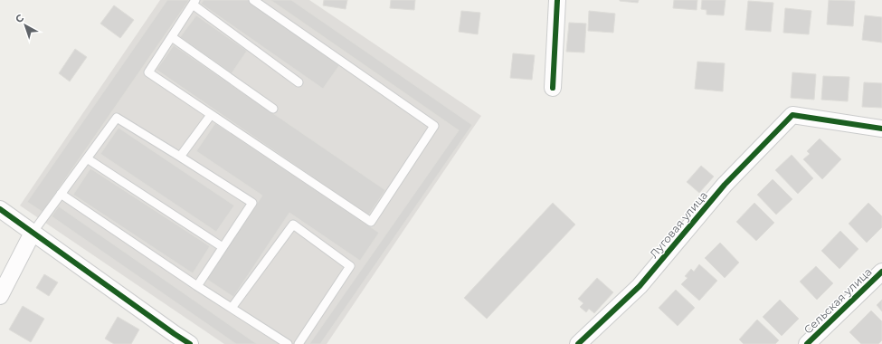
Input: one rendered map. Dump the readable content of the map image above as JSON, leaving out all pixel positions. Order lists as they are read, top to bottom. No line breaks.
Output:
{"streets":{"street":["Луговая улица","Сельская улица"]},"north":"top left"}
